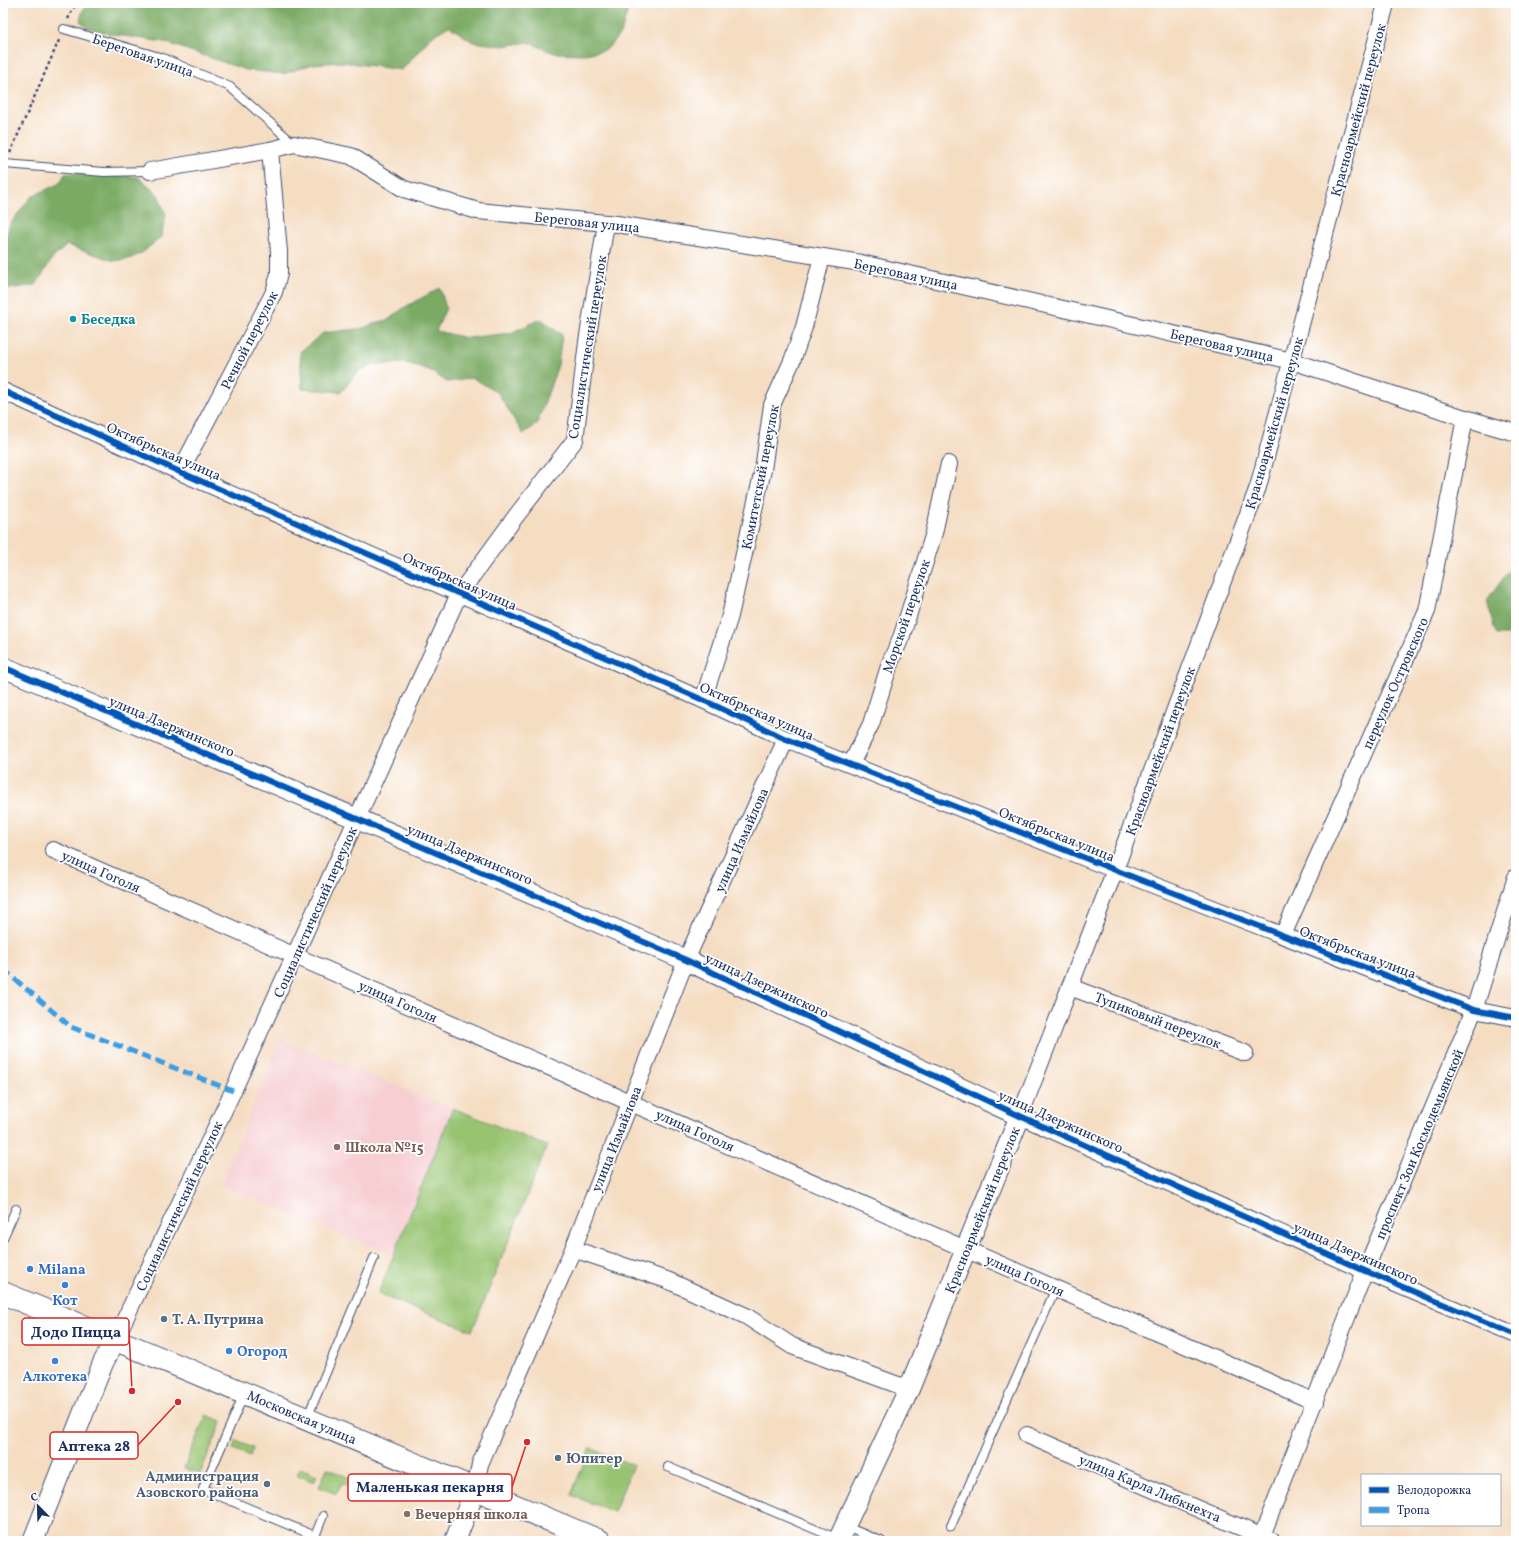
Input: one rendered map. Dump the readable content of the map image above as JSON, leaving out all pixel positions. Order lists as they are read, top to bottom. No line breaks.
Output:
{"streets":{"main road":["Московская улица"],"street":["Береговая улица","Красноармейский переулок","Речной переулок","Социалистический переулок","Октябрьская улица","Комитетский переулок","Морской переулок","переулок Островского","улица Дзержинского","улица Измайлова","улица Гоголя","Тупиковый переулок","проспект Зои Космодемьянской","улица Карла Либкнехта"]},"crossings":[["Береговая улица","Красноармейский переулок"],["Береговая улица","Речной переулок"],["Береговая улица","Социалистический переулок"],["Береговая улица","Комитетский переулок"],["Береговая улица","переулок Островского"],["Красноармейский переулок","Октябрьская улица"],["Красноармейский переулок","улица Дзержинского"],["Красноармейский переулок","улица Гоголя"],["Красноармейский переулок","Тупиковый переулок"],["Речной переулок","Октябрьская улица"],["Социалистический переулок","Октябрьская улица"],["Социалистический переулок","улица Дзержинского"],["Социалистический переулок","улица Гоголя"],["Социалистический переулок","Московская улица"],["Октябрьская улица","Комитетский переулок"],["Октябрьская улица","Морской переулок"],["Октябрьская улица","переулок Островского"],["Октябрьская улица","улица Измайлова"],["Октябрьская улица","проспект Зои Космодемьянской"],["улица Дзержинского","улица Измайлова"],["улица Дзержинского","проспект Зои Космодемьянской"],["улица Измайлова","улица Гоголя"],["улица Измайлова","Московская улица"],["улица Гоголя","проспект Зои Космодемьянской"],["проспект Зои Космодемьянской","улица Карла Либкнехта"]],"places":["Беседка","Школа №15","Milana","Кот","Т. А. Путрина","Огород","Алкотека","Додо Пицца","Аптека 28","Маленькая пекарня","Юпитер","Администрация Азовского района","Вечерняя школа"],"legend":["Велодорожка","Тропа"],"north":"top left"}
